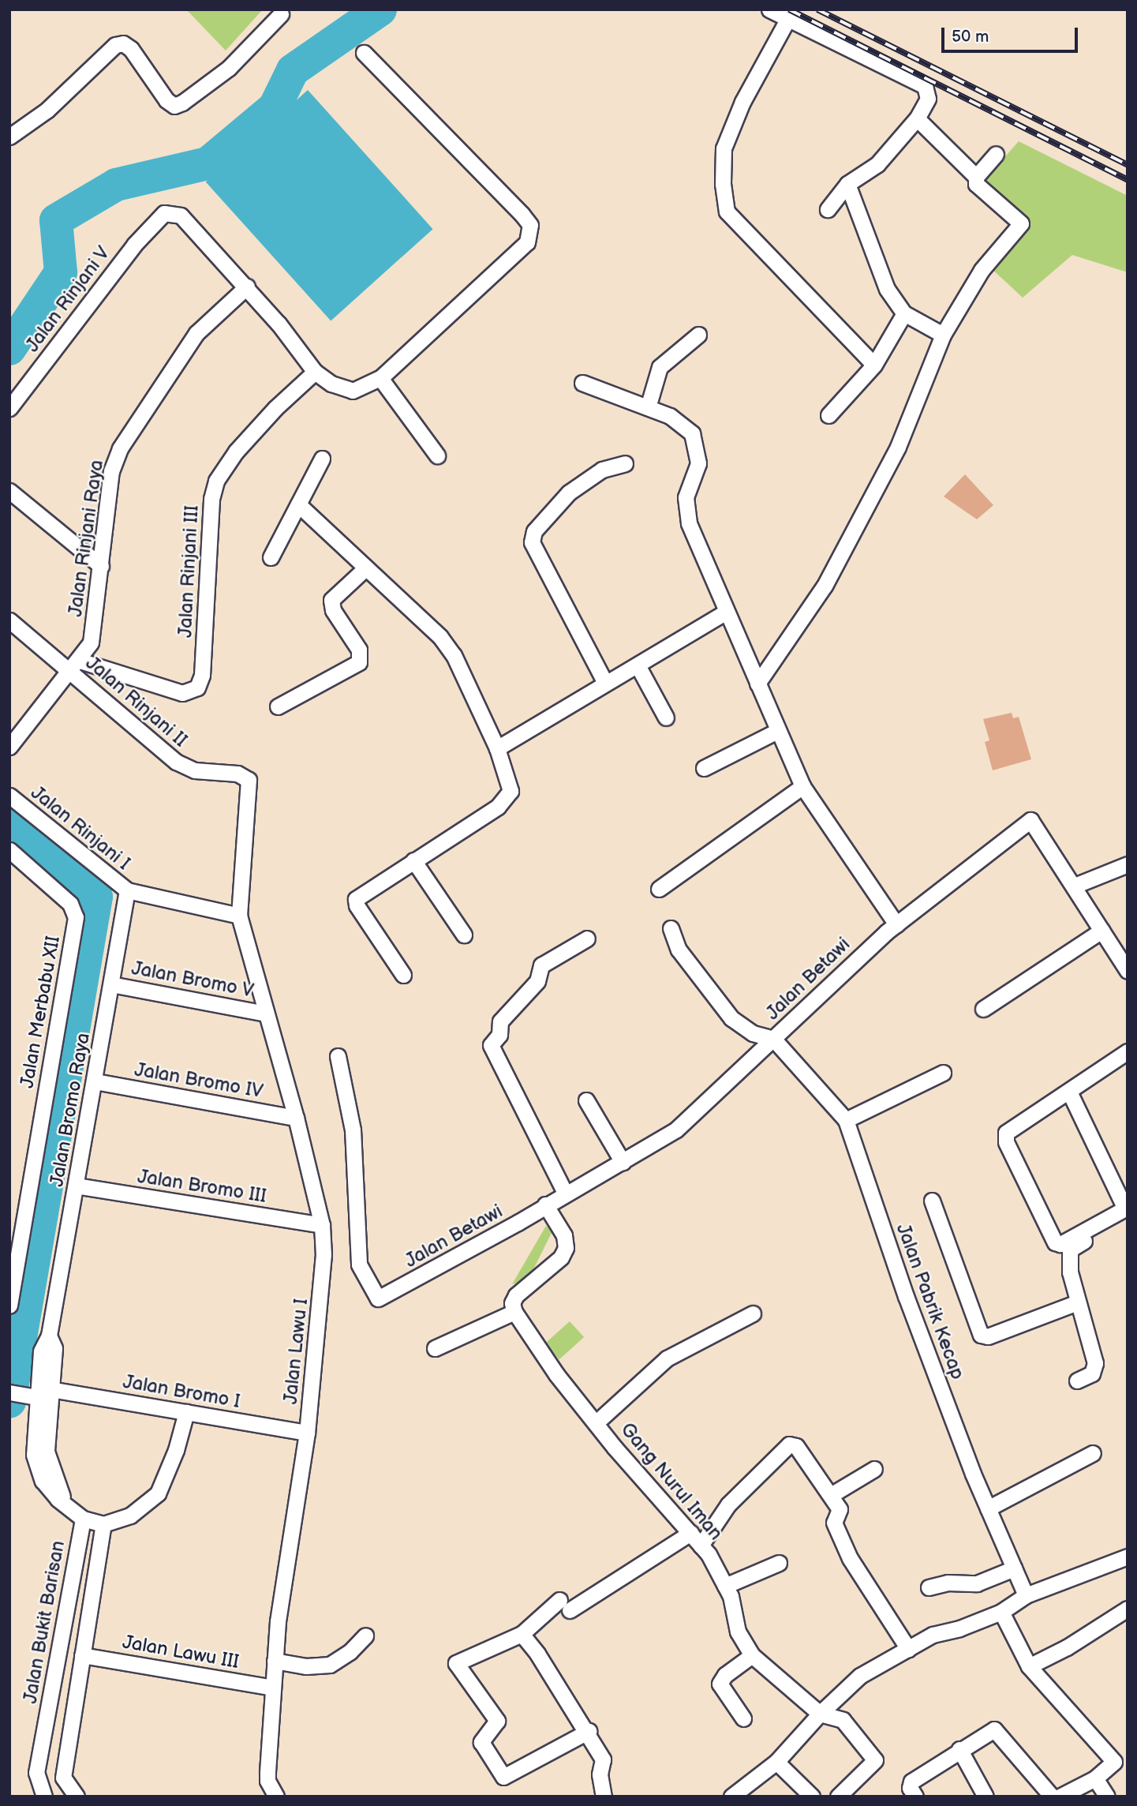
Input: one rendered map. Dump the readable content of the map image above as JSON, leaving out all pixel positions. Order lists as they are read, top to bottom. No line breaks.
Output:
{"streets":{"street":["Jalan Rinjani V","Jalan Rinjani Raya","Jalan Rinjani III","Jalan Rinjani II","Jalan Rinjani I","Jalan Betawi","Jalan Bromo V","Jalan Merbabu XII","Jalan Bromo IV","Jalan Bromo Raya","Jalan Bromo III","Jalan Pabrik Kecap","Jalan Lawu I","Jalan Bromo I","Gang Nurul Iman","Jalan Bukit Barisan","Jalan Lawu III"]},"crossings":[["Jalan Rinjani V","Jalan Rinjani Raya"],["Jalan Rinjani Raya","Jalan Rinjani III"],["Jalan Rinjani Raya","Jalan Rinjani II"],["Jalan Rinjani III","Jalan Rinjani II"],["Jalan Rinjani II","Jalan Lawu I"],["Jalan Rinjani I","Jalan Bromo Raya"],["Jalan Betawi","Jalan Pabrik Kecap"],["Jalan Bromo V","Jalan Bromo Raya"],["Jalan Bromo V","Jalan Lawu I"],["Jalan Bromo IV","Jalan Bromo Raya"],["Jalan Bromo IV","Jalan Lawu I"],["Jalan Bromo Raya","Jalan Bromo III"],["Jalan Bromo Raya","Jalan Bromo I"],["Jalan Bromo Raya","Jalan Bukit Barisan"],["Jalan Bromo III","Jalan Lawu I"],["Jalan Lawu I","Jalan Bromo I"],["Jalan Lawu I","Jalan Lawu III"]],"scale_bar":"50 m"}
